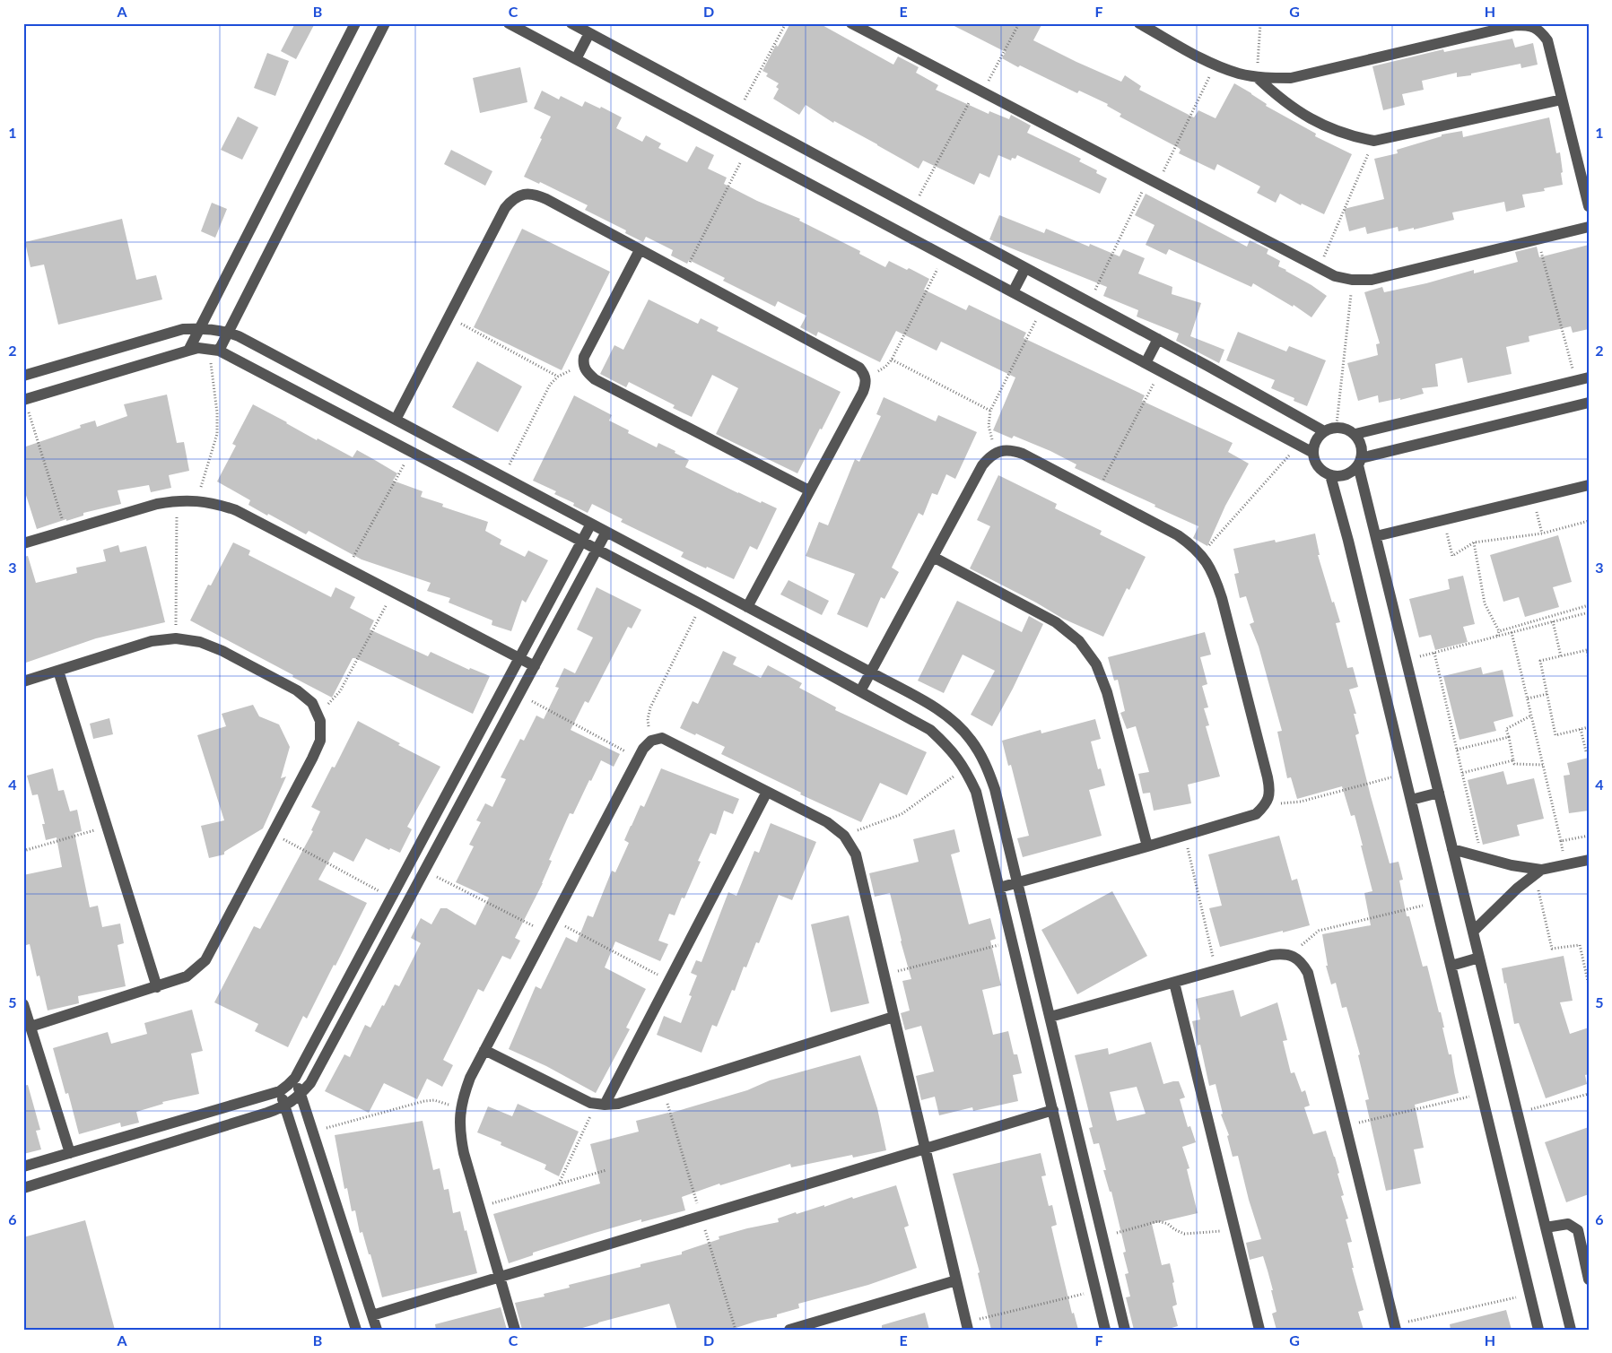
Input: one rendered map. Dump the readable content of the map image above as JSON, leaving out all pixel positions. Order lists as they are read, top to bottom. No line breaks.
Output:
{"grid":{"columns":["A","B","C","D","E","F","G","H"],"rows":["1","2","3","4","5","6"]}}
